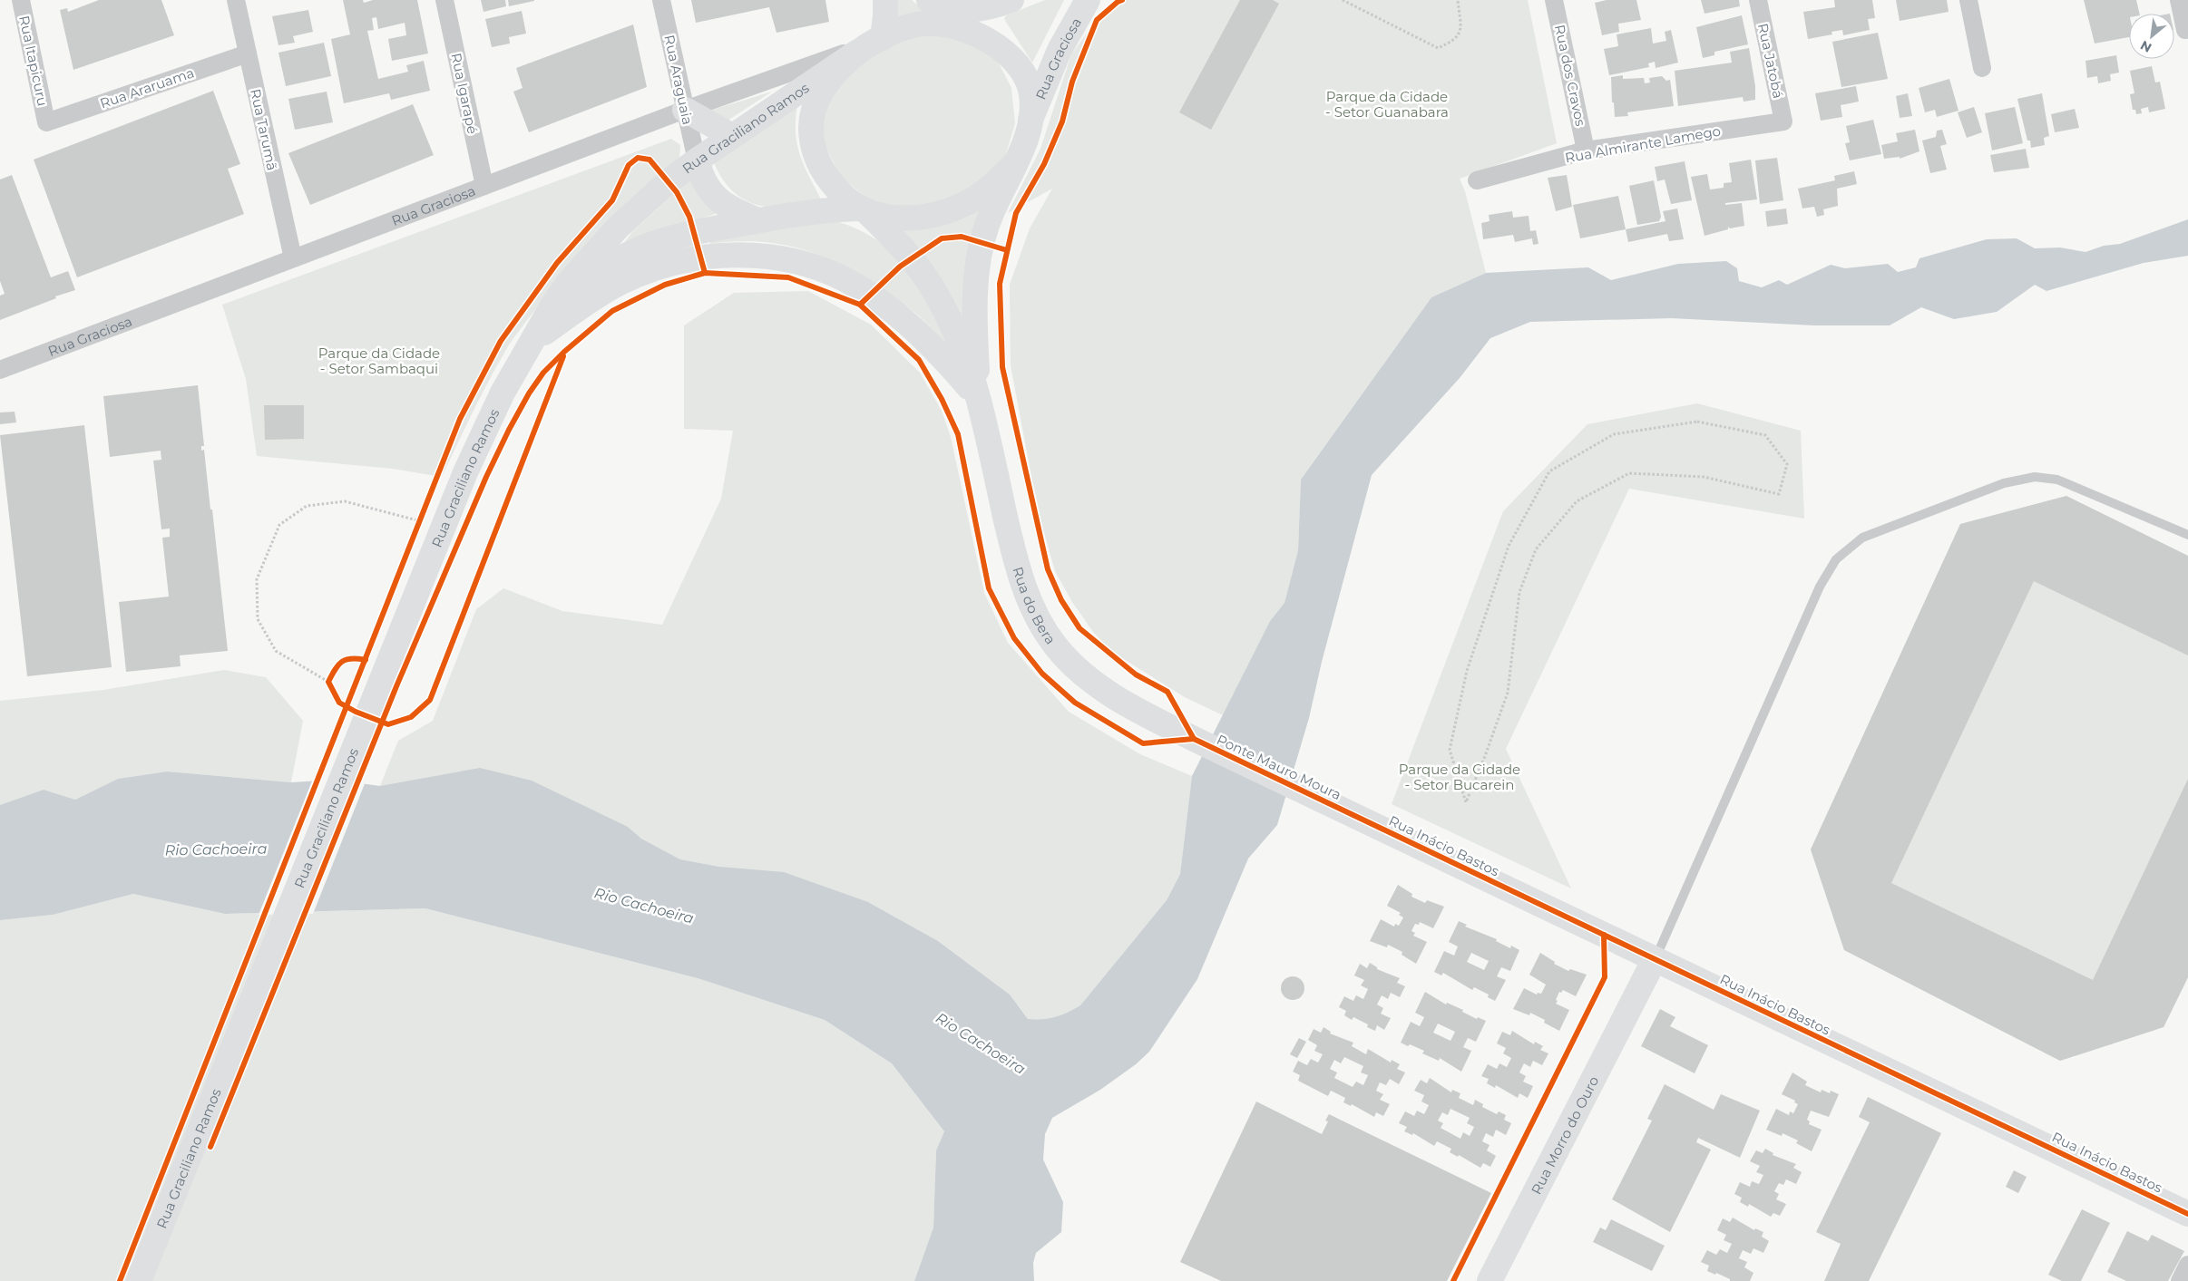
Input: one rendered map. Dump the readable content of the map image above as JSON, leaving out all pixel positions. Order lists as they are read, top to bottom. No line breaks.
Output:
{"streets":{"main road":["Rua Graciosa","Rua Graciliano Ramos","Rua do Bera","Ponte Mauro Moura","Rua Inácio Bastos","Rua Morro do Ouro"],"street":["Rua Itapicuru","Rua Jatobá","Rua dos Cravos","Rua Araguaia","Rua Araruama","Rua Igarapé","Rua Tarumã","Rua Almirante Lamego"]},"crossings":[["Rua Graciosa","Rua Araguaia"],["Rua Graciosa","Rua Igarapé"],["Rua Graciosa","Rua Graciliano Ramos"],["Rua Graciosa","Rua Tarumã"],["Rua Graciosa","Rua do Bera"],["Rua Itapicuru","Rua Araruama"],["Rua Jatobá","Rua Almirante Lamego"],["Rua dos Cravos","Rua Almirante Lamego"],["Rua Araguaia","Rua Graciliano Ramos"],["Rua Araruama","Rua Tarumã"],["Rua Graciliano Ramos","Rua do Bera"],["Rua do Bera","Ponte Mauro Moura"],["Ponte Mauro Moura","Rua Inácio Bastos"],["Rua Inácio Bastos","Rua Morro do Ouro"]],"water":["Rio Cachoeira"],"parks":["Parque da Cidade - Setor Guanabara","Parque da Cidade - Setor Sambaqui","Parque da Cidade - Setor Bucarein"],"north":"bottom left"}
